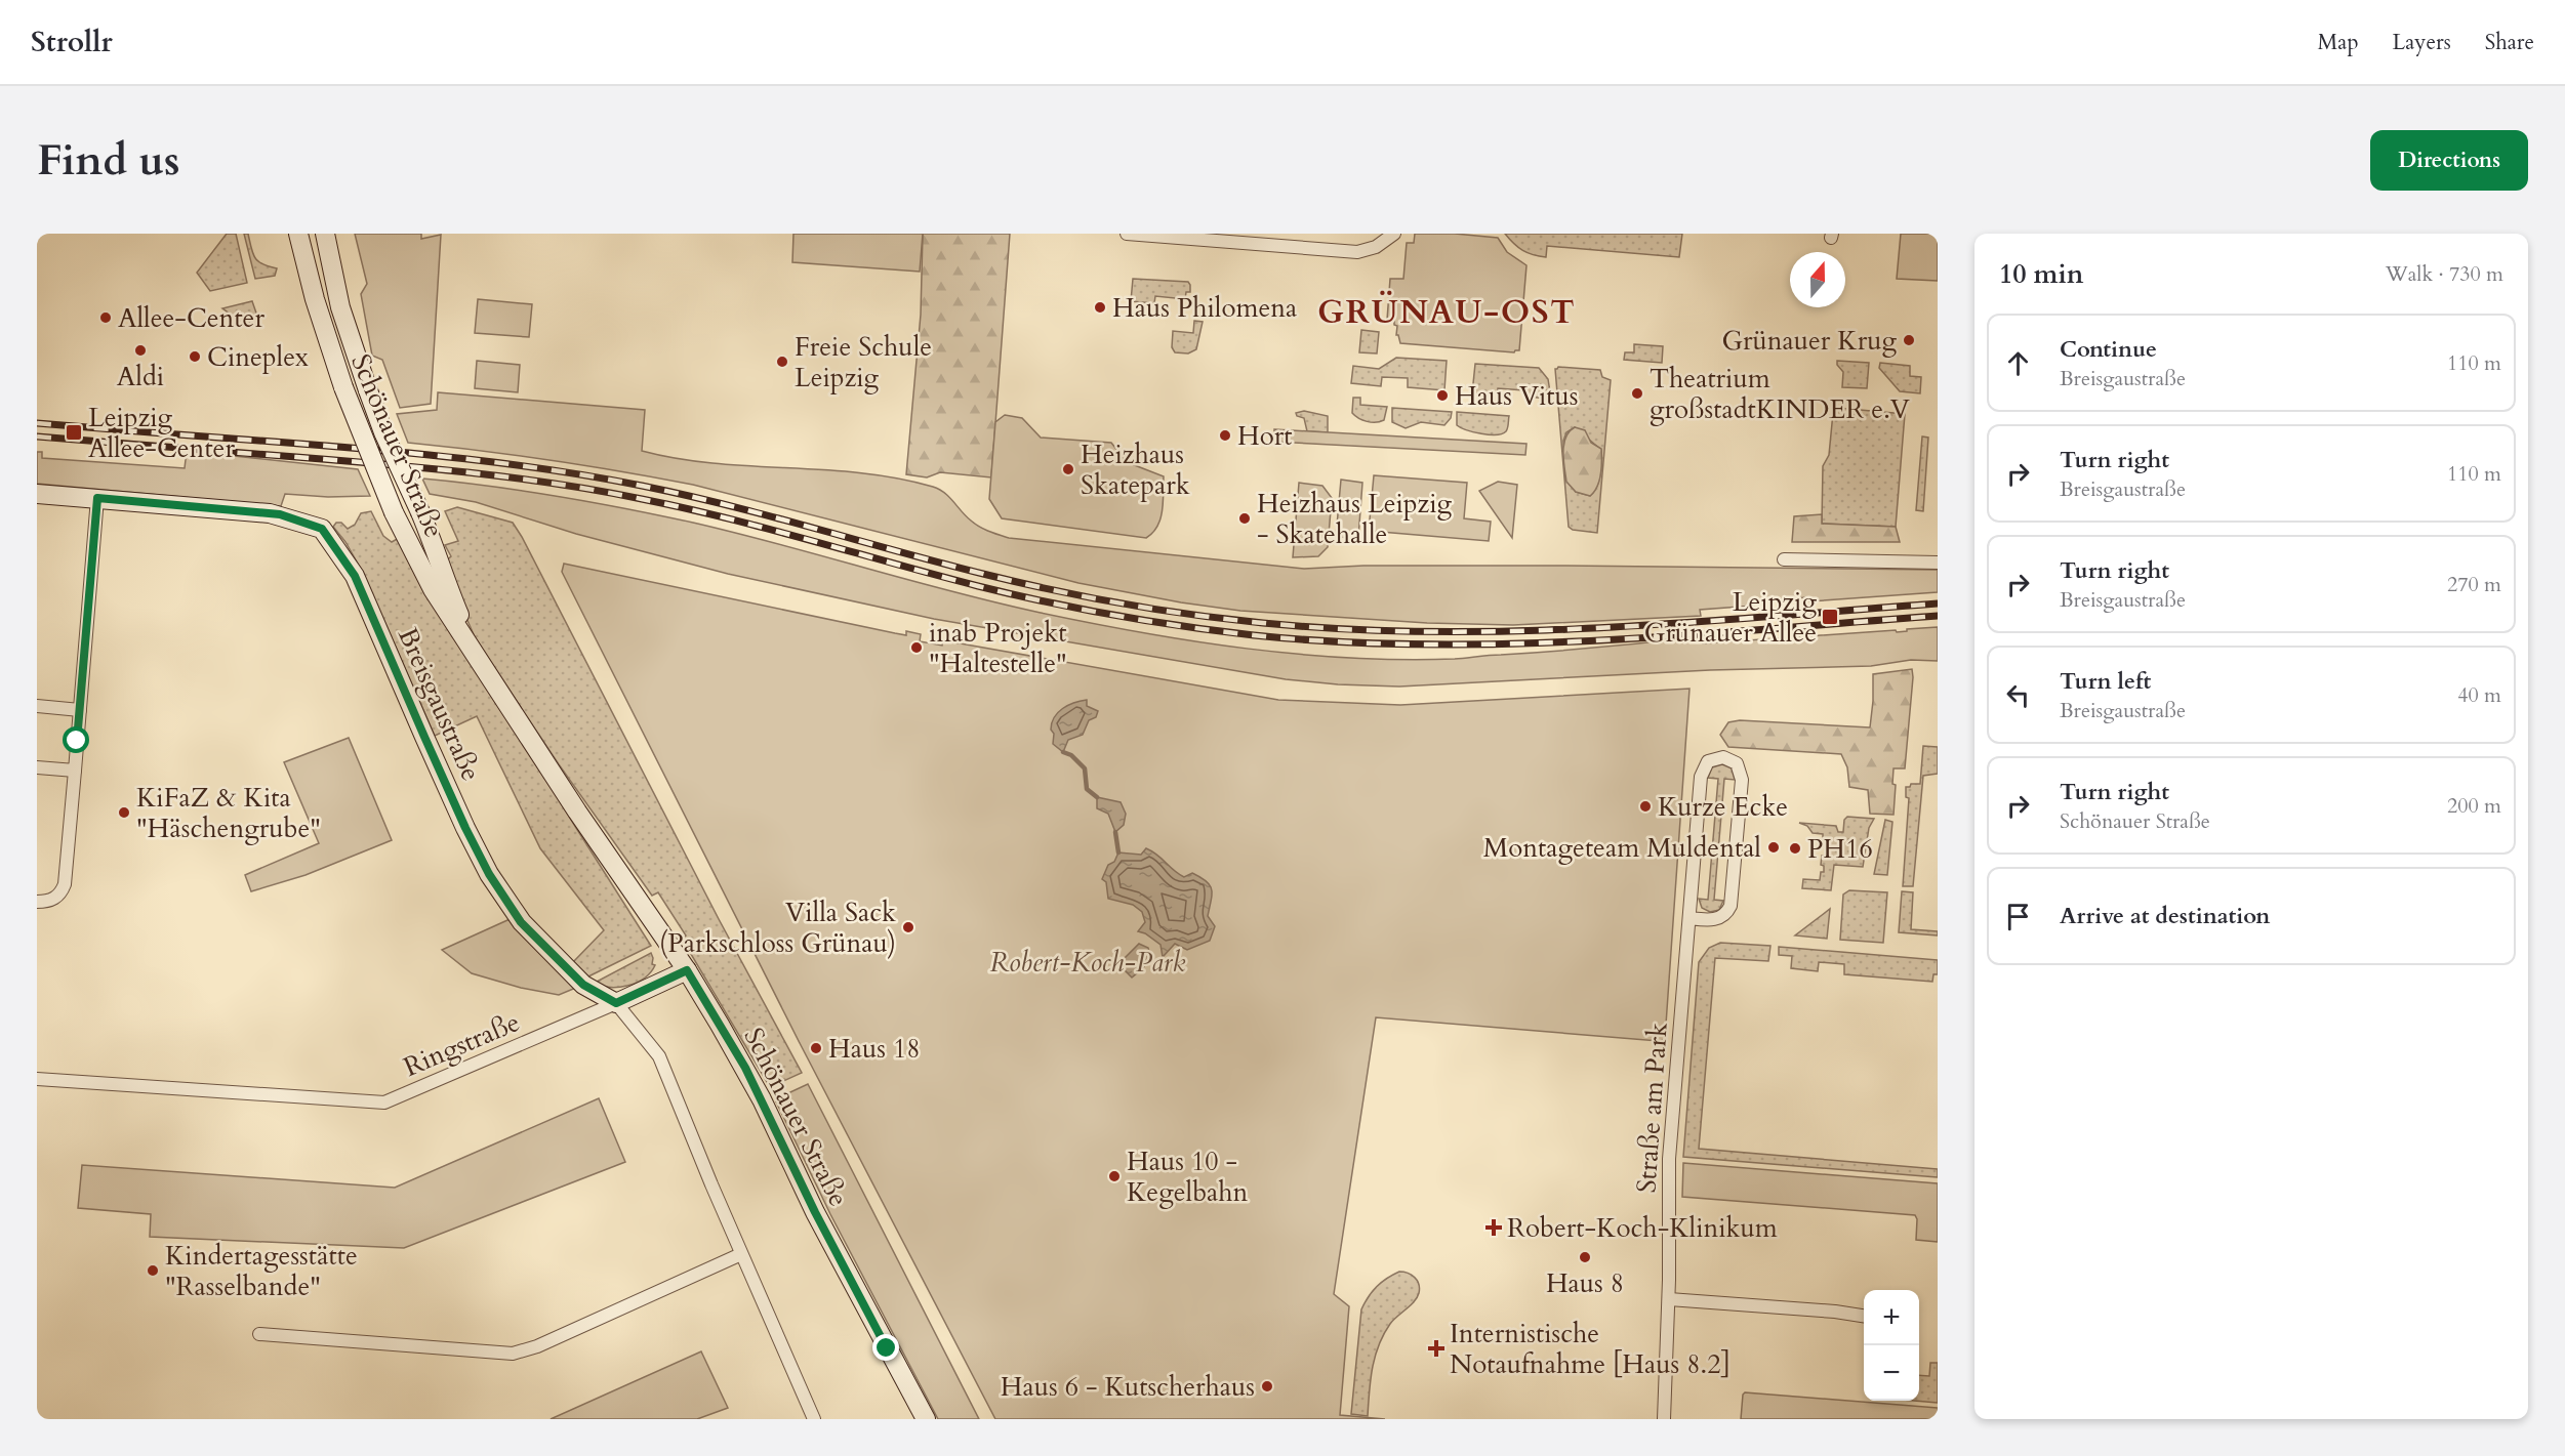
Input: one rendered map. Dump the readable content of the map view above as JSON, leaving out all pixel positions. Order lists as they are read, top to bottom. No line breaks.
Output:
{"streets":{"main road":["Schönauer Straße","Breisgaustraße"],"street":["Ringstraße","Straße am Park"]},"crossings":[["Breisgaustraße","Ringstraße"]],"districts":["GRÜNAU-OST"],"parks":["Robert-Koch-Park"],"places":{"other":["Haus Philomena","Allee-Center","Grünauer Krug","Aldi","Cineplex","Freie Schule Leipzig","Theatrium großstadtKINDER e.V","Haus Vitus","Hort","Heizhaus Skatepark","Heizhaus Leipzig - Skatehalle","inab Projekt \"Haltestelle\"","Kurze Ecke","KiFaZ & Kita \"Häschengrube\"","Montageteam Muldental","PH16","Villa Sack (Parkschloss Grünau)","Haus 18","Haus 10 - Kegelbahn","Haus 8","Kindertagesstätte \"Rasselbande\"","Haus 6 - Kutscherhaus"],"transit":["Leipzig Allee-Center","Leipzig Grünauer Allee"],"health":["Robert-Koch-Klinikum","Internistische Notaufnahme [Haus 8.2]"]},"north":"top","page":{"header":"Strollr","nav":["Map","Layers","Share"],"buttons":"Directions","title":"Find us","heading":["10 min","Walk · 730 m"],"list":[["Continue","Breisgaustraße","110 m"],["Turn right","Breisgaustraße","110 m"],["Turn right","Breisgaustraße","270 m"],["Turn left","Breisgaustraße","40 m"],["Turn right","Schönauer Straße","200 m"],"Arrive at destination"],"map_buttons":["+","−"]}}
